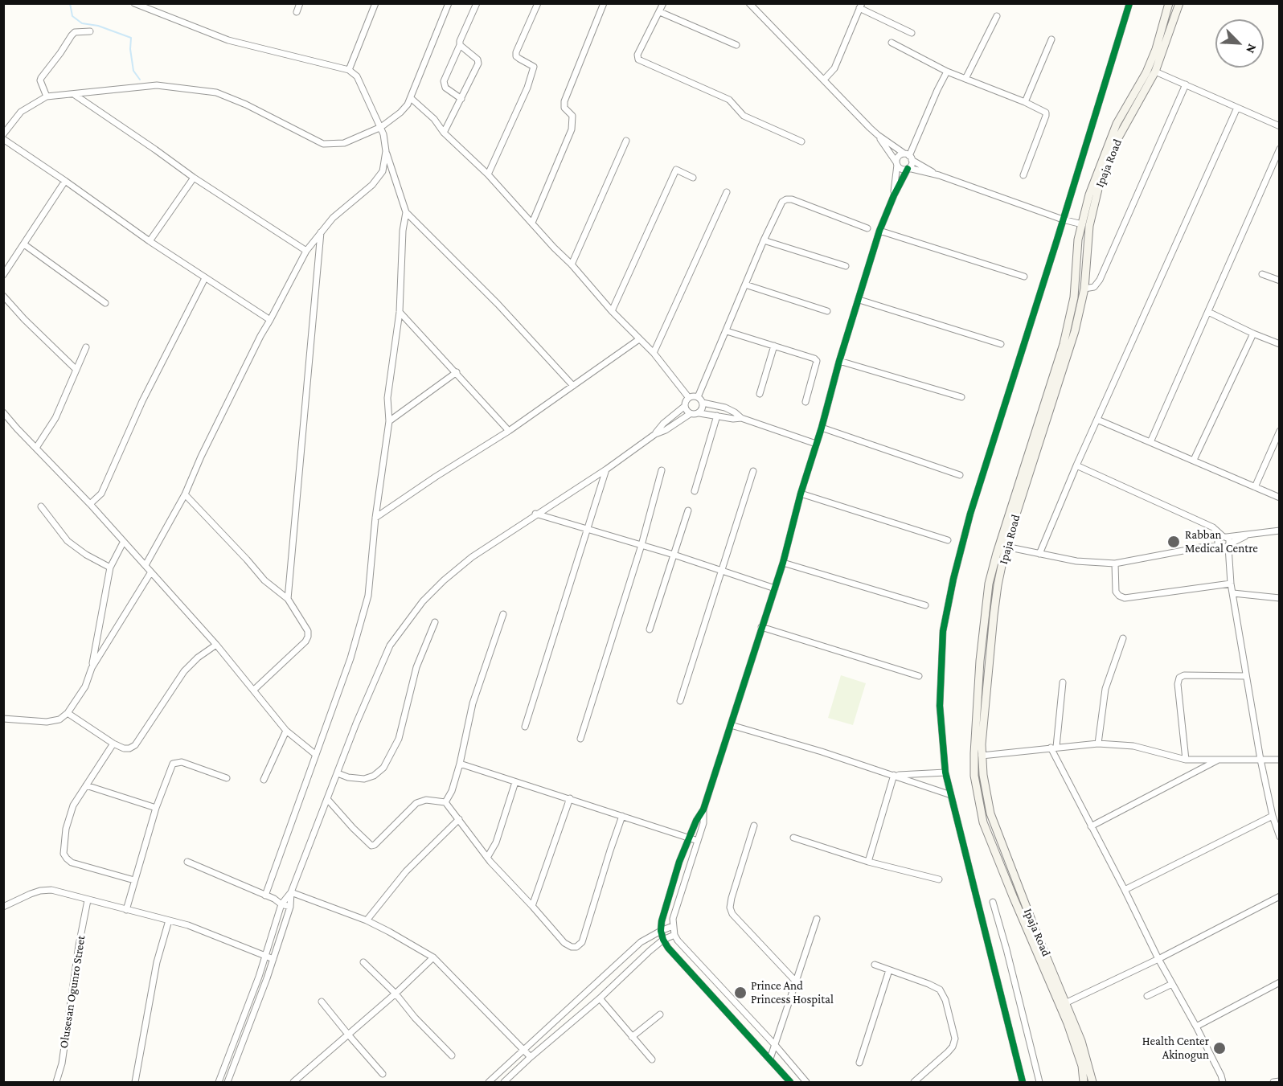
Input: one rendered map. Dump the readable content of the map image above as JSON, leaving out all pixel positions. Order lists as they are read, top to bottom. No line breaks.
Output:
{"streets":{"main road":["Ipaja Road"],"street":["Olusesan Ogunro Street"]},"places":["Rabban Medical Centre","Prince And Princess Hospital","Health Center Akinogun"],"north":"bottom right"}
